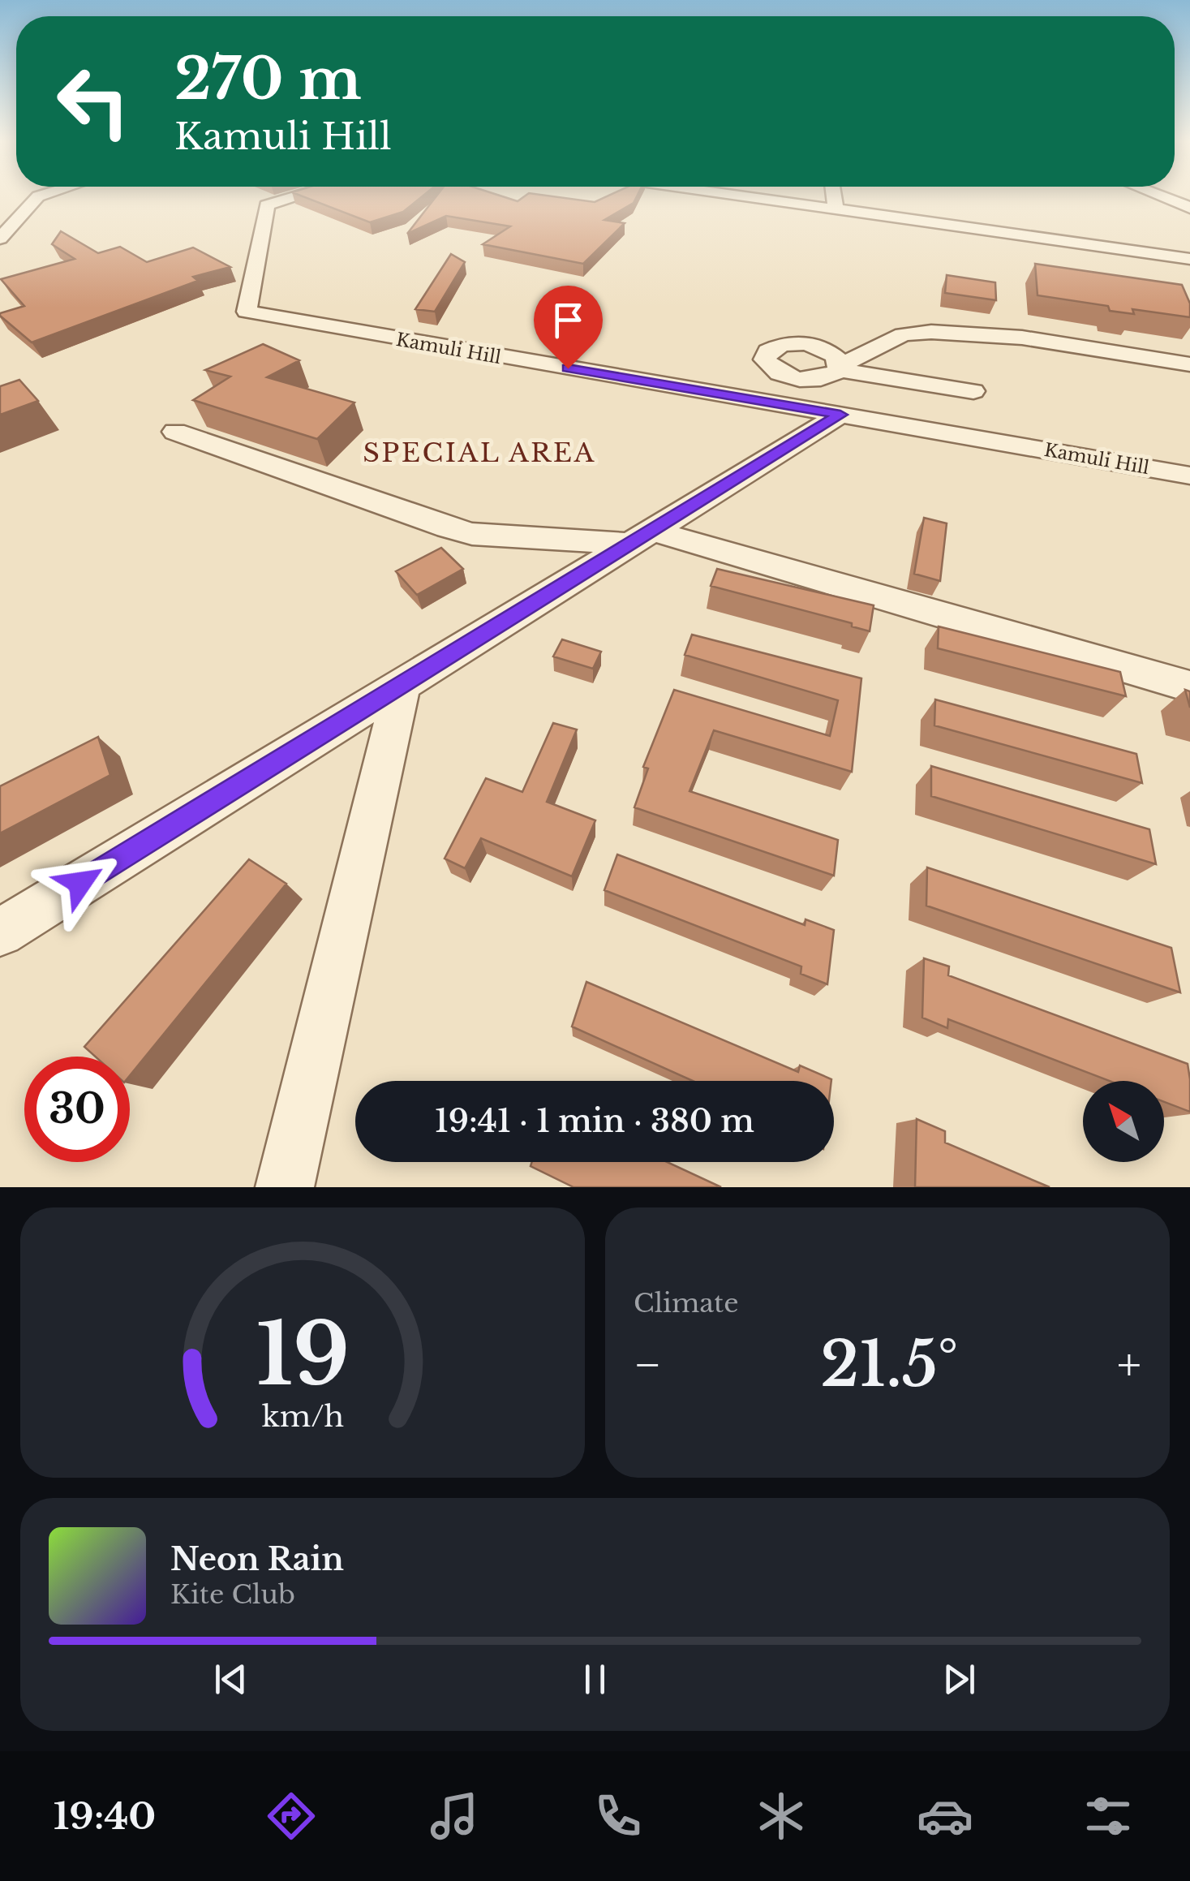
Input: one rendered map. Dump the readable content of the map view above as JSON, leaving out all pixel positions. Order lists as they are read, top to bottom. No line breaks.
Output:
{"streets":{"street":["Kamuli Hill"]},"districts":["SPECIAL AREA"],"north":"top left","page":{"turn":["270 m","Kamuli Hill"],"limit":"30","trip":"19:41 · 1 min · 380 m","tile":"Climate","heat":["−","21.5°","+"],"song":["Neon Rain","Kite Club"],"tabs":"19:40","gauge":["19","km/h"]}}
